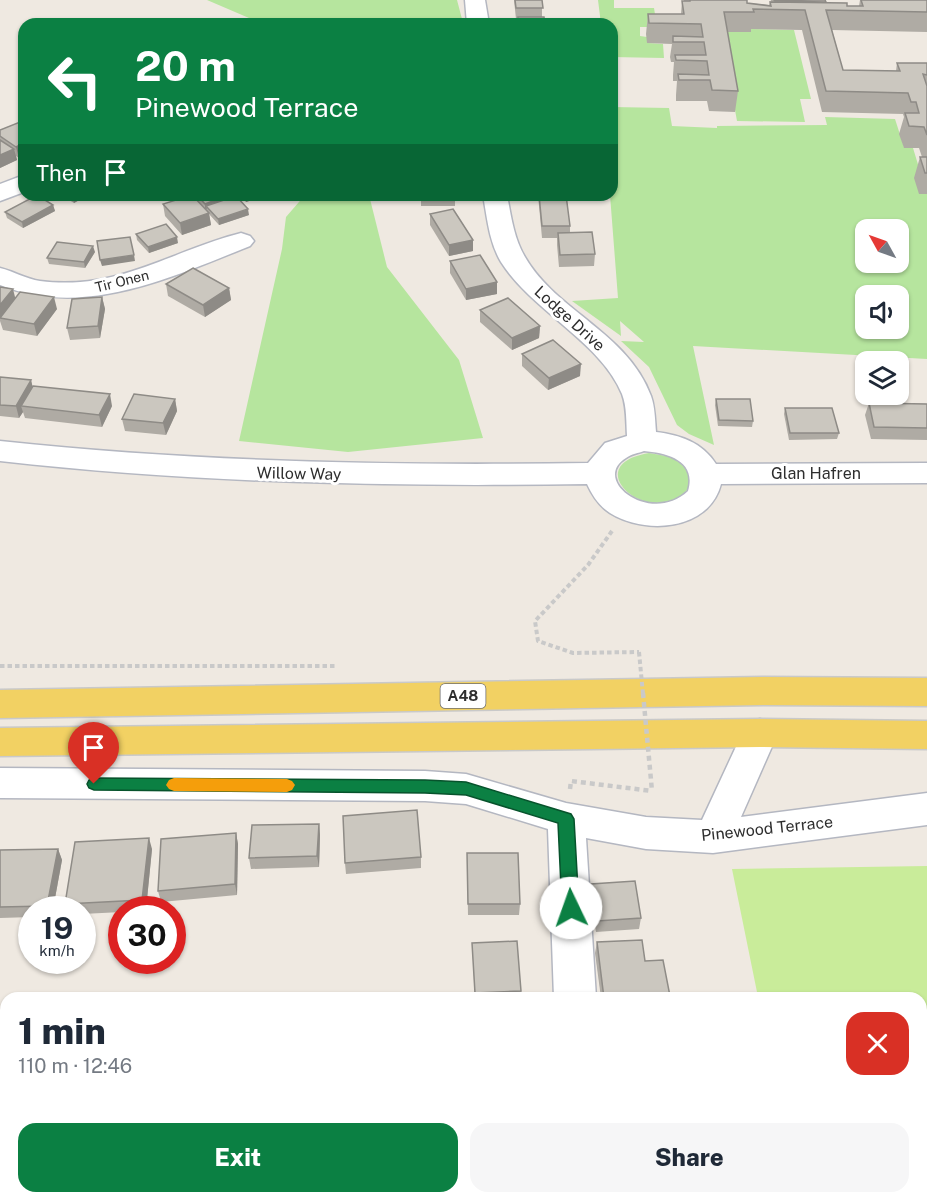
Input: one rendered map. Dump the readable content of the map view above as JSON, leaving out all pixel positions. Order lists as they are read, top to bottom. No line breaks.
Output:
{"streets":{"main road":["A48"],"street":["Tir Onen","Lodge Drive","Willow Way","Glan Hafren","Pinewood Terrace"]},"crossings":[["Lodge Drive","Willow Way"],["Lodge Drive","Glan Hafren"],["Willow Way","Glan Hafren"]],"north":"top left","page":{"turn":["20 m","Pinewood Terrace"],"then":"Then","speed":"19 km/h","limit":"30","heading":["1 min","110 m · 12:46"],"buttons":["Exit","Share"]}}
